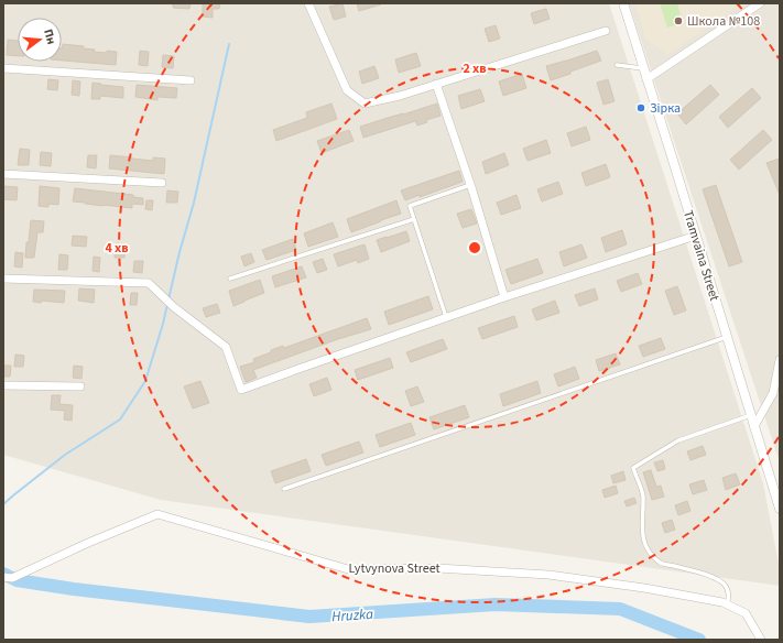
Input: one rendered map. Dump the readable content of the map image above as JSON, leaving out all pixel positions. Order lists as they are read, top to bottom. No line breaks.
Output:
{"streets":{"street":["Tramvaina Street","Lytvynova Street"]},"water":["Hruzka"],"places":["Школа №108","Зірка"],"north":"right","rings":["2 хв","4 хв"]}
